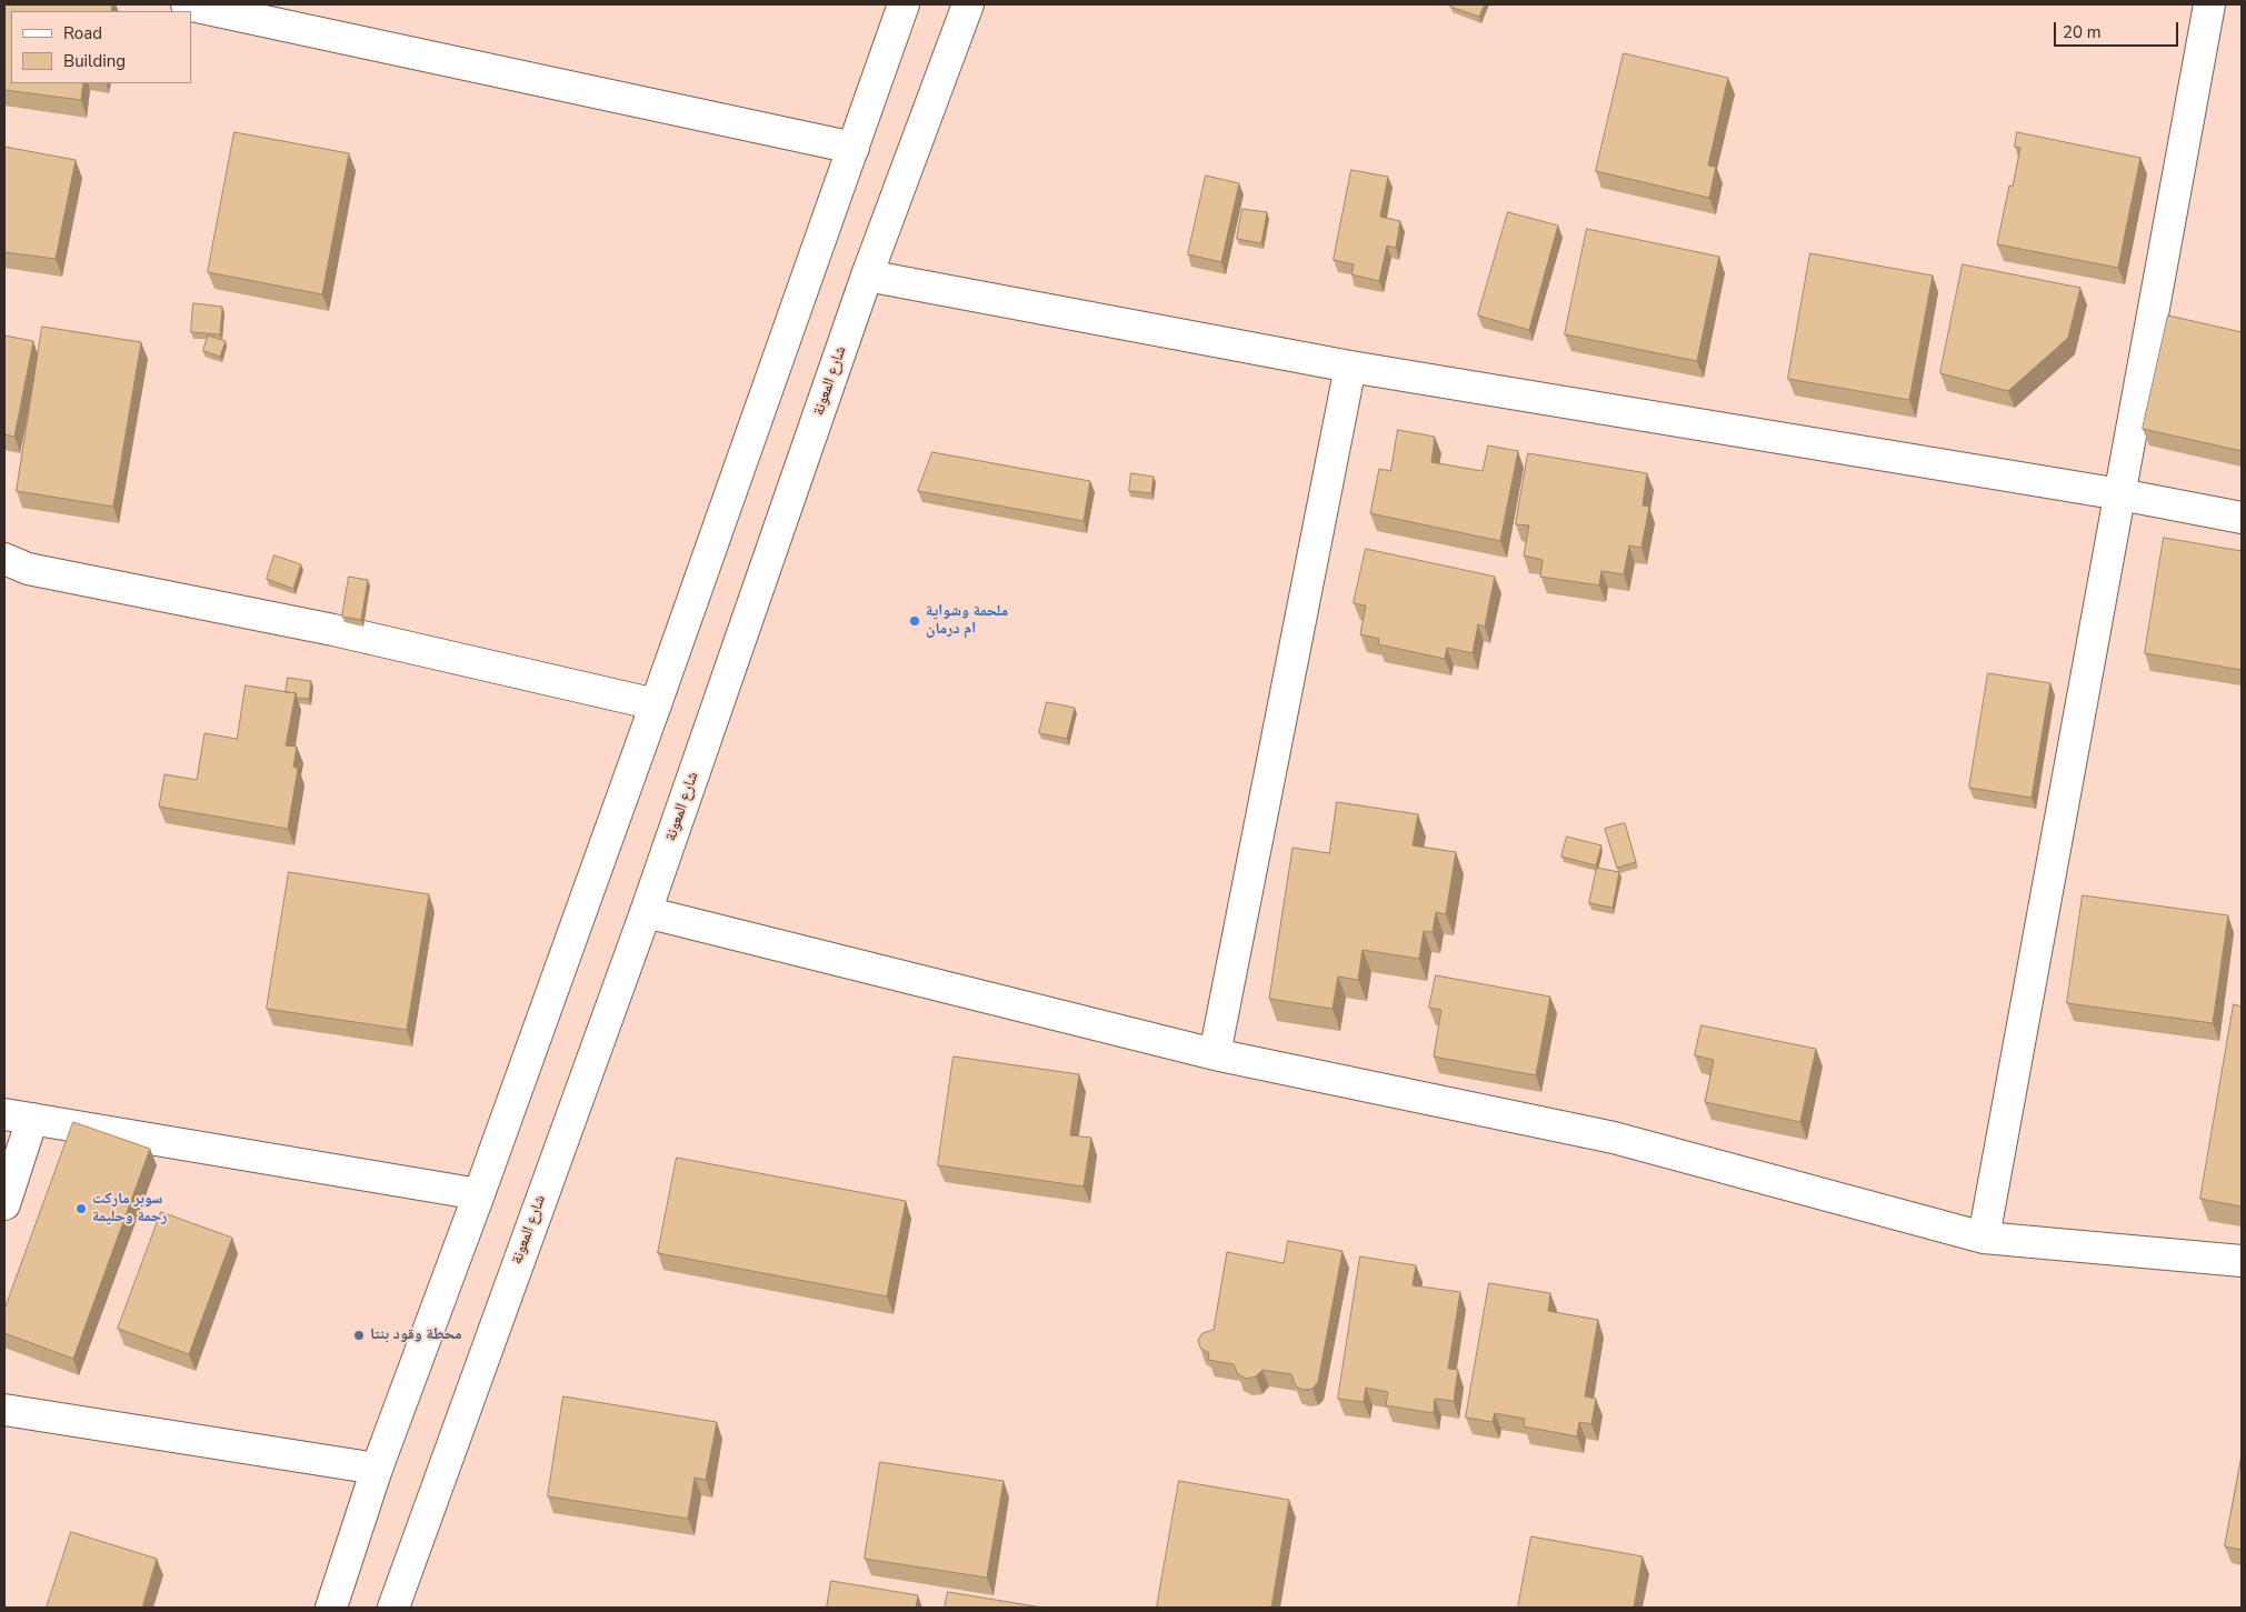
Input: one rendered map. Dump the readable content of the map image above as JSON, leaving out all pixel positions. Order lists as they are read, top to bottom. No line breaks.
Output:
{"streets":{"main road":["شارع المعونة"]},"places":["ملحمة وشواية ام درمان","سوبر ماركت رحمة وحليمة","محطة وقود بنتا"],"legend":["Road","Building"],"scale_bar":"20 m"}
